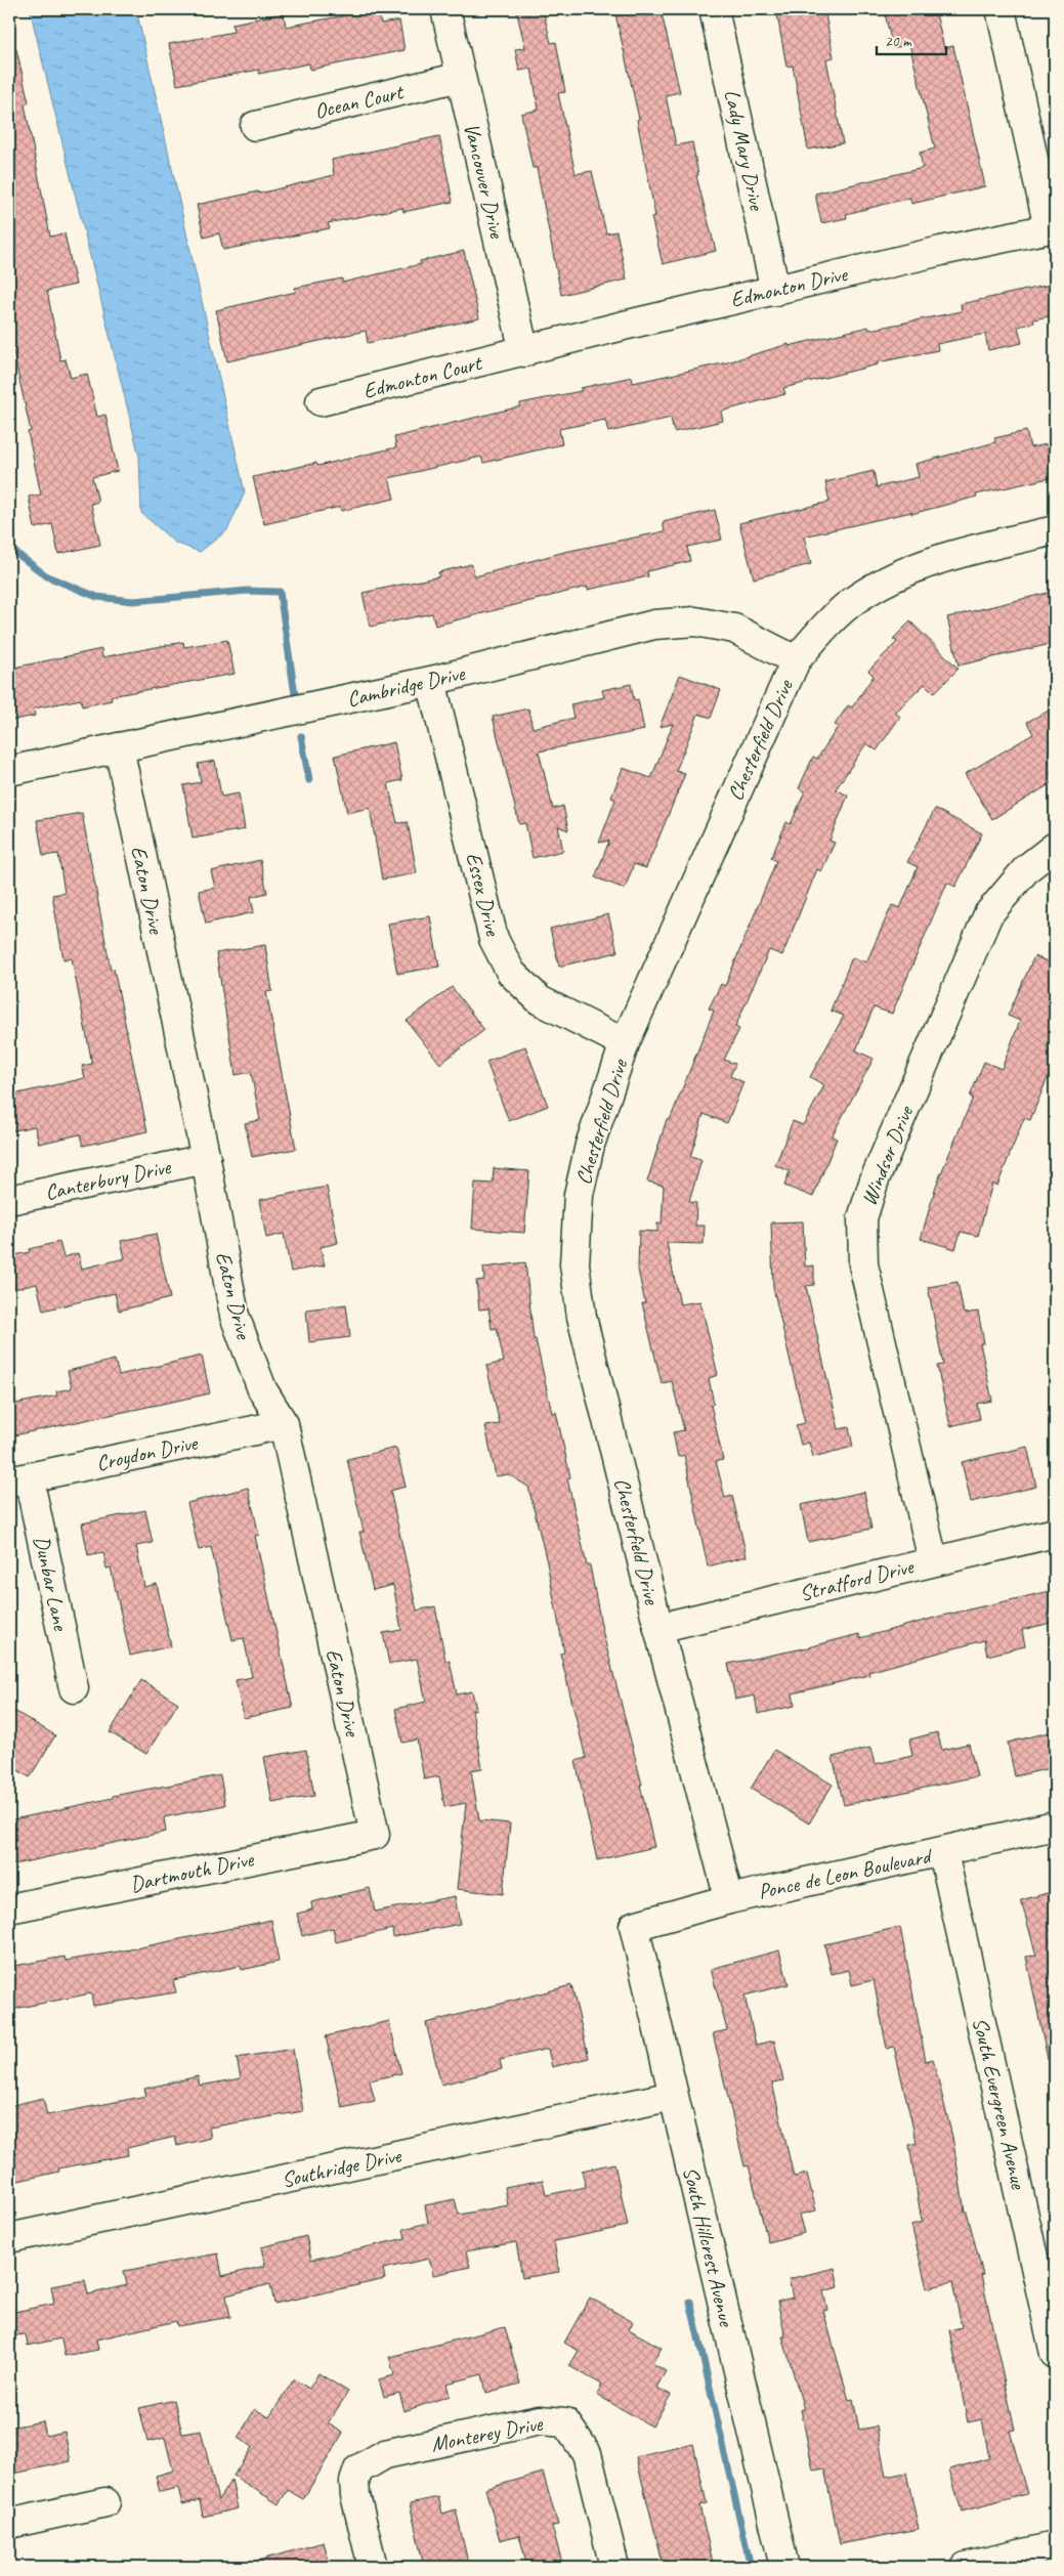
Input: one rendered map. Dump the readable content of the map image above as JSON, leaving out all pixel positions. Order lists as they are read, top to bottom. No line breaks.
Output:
{"streets":{"street":["Ocean Court","Lady Mary Drive","Vancouver Drive","Edmonton Drive","Edmonton Court","Cambridge Drive","Chesterfield Drive","Eaton Drive","Essex Drive","Windsor Drive","Canterbury Drive","Croydon Drive","Stratford Drive","Dunbar Lane","Dartmouth Drive","Ponce de Leon Boulevard","South Evergreen Avenue","Southridge Drive","South Hillcrest Avenue","Monterey Drive"]},"crossings":[["Ocean Court","Vancouver Drive"],["Lady Mary Drive","Edmonton Drive"],["Vancouver Drive","Edmonton Drive"],["Vancouver Drive","Edmonton Court"],["Edmonton Drive","Edmonton Court"],["Cambridge Drive","Chesterfield Drive"],["Cambridge Drive","Eaton Drive"],["Cambridge Drive","Essex Drive"],["Chesterfield Drive","Essex Drive"],["Chesterfield Drive","Stratford Drive"],["Chesterfield Drive","Ponce de Leon Boulevard"],["Eaton Drive","Canterbury Drive"],["Eaton Drive","Croydon Drive"],["Eaton Drive","Dartmouth Drive"],["Windsor Drive","Stratford Drive"],["Croydon Drive","Dunbar Lane"],["Ponce de Leon Boulevard","South Evergreen Avenue"],["Ponce de Leon Boulevard","South Hillcrest Avenue"],["Southridge Drive","South Hillcrest Avenue"]],"scale_bar":"20 m"}
